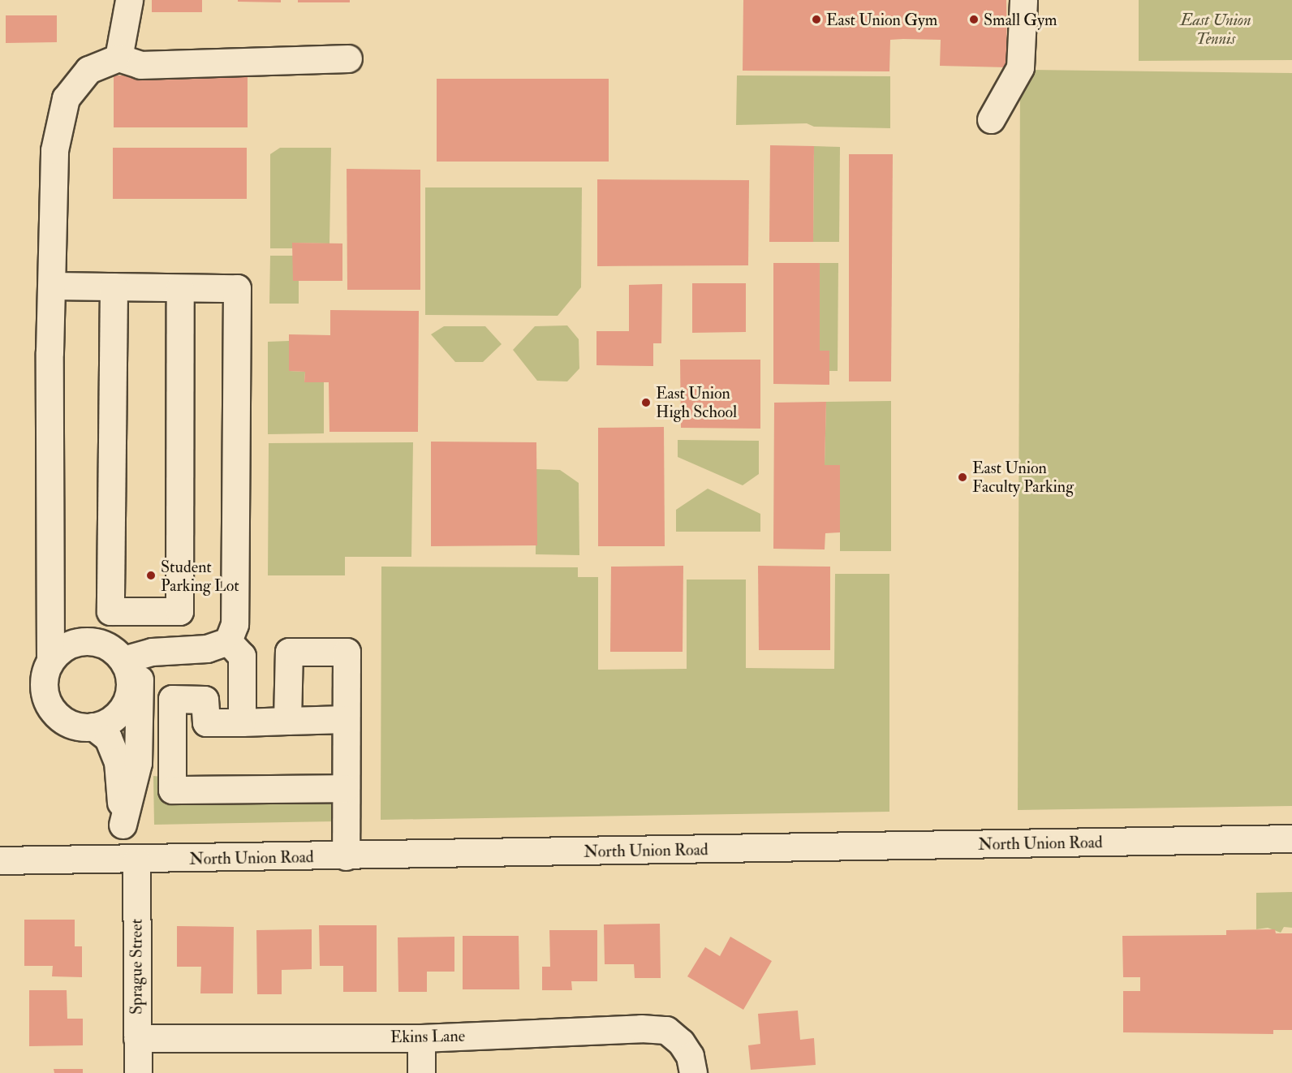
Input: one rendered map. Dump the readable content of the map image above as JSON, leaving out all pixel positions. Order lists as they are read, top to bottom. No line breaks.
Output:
{"streets":{"street":["North Union Road","Sprague Street","Ekins Lane"]},"crossings":[["North Union Road","Sprague Street"],["Sprague Street","Ekins Lane"]],"parks":["East Union Tennis"],"places":["East Union Gym","Small Gym","East Union High School","East Union Faculty Parking","Student Parking Lot"]}
